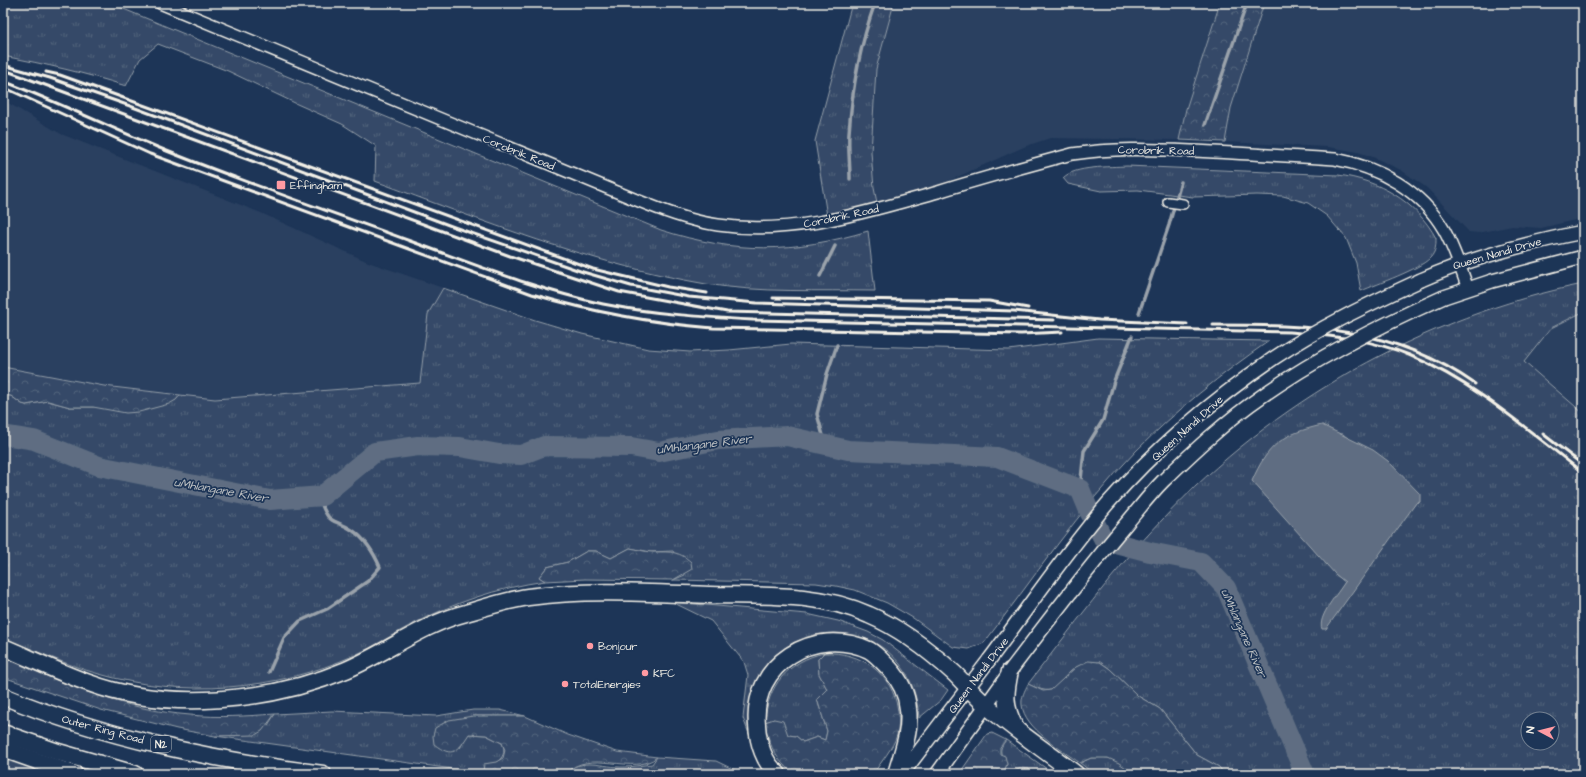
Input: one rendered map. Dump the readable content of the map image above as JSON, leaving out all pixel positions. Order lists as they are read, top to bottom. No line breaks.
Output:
{"streets":{"highway":["Outer Ring Road","N2"],"main road":["Queen Nandi Drive"],"street":["Corobrik Road"]},"crossings":[["Corobrik Road","Queen Nandi Drive"]],"water":["uMhlangane River"],"places":{"transit":["Effingham"],"other":["Bonjour","KFC","TotalEnergies"]},"north":"left"}
